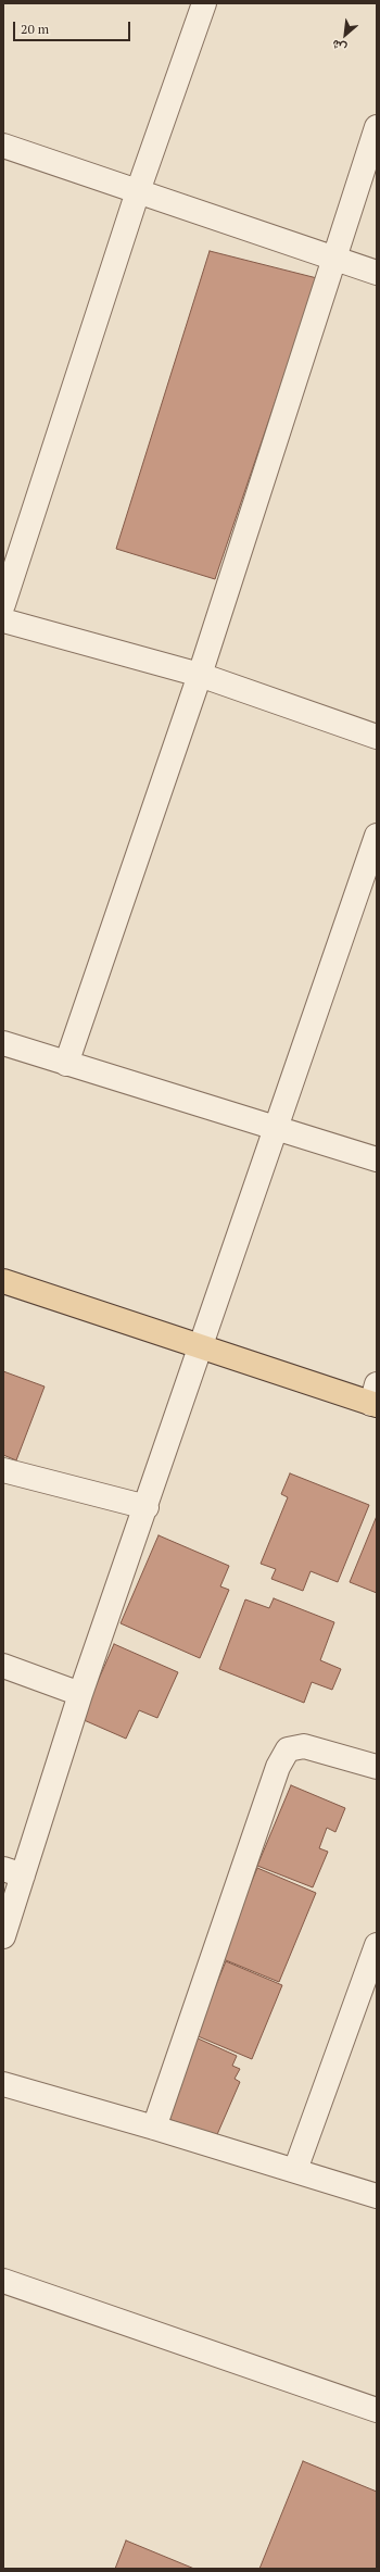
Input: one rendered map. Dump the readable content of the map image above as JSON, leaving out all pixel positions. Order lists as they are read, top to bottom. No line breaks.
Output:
{"scale_bar":"20 m","north":"bottom left"}
